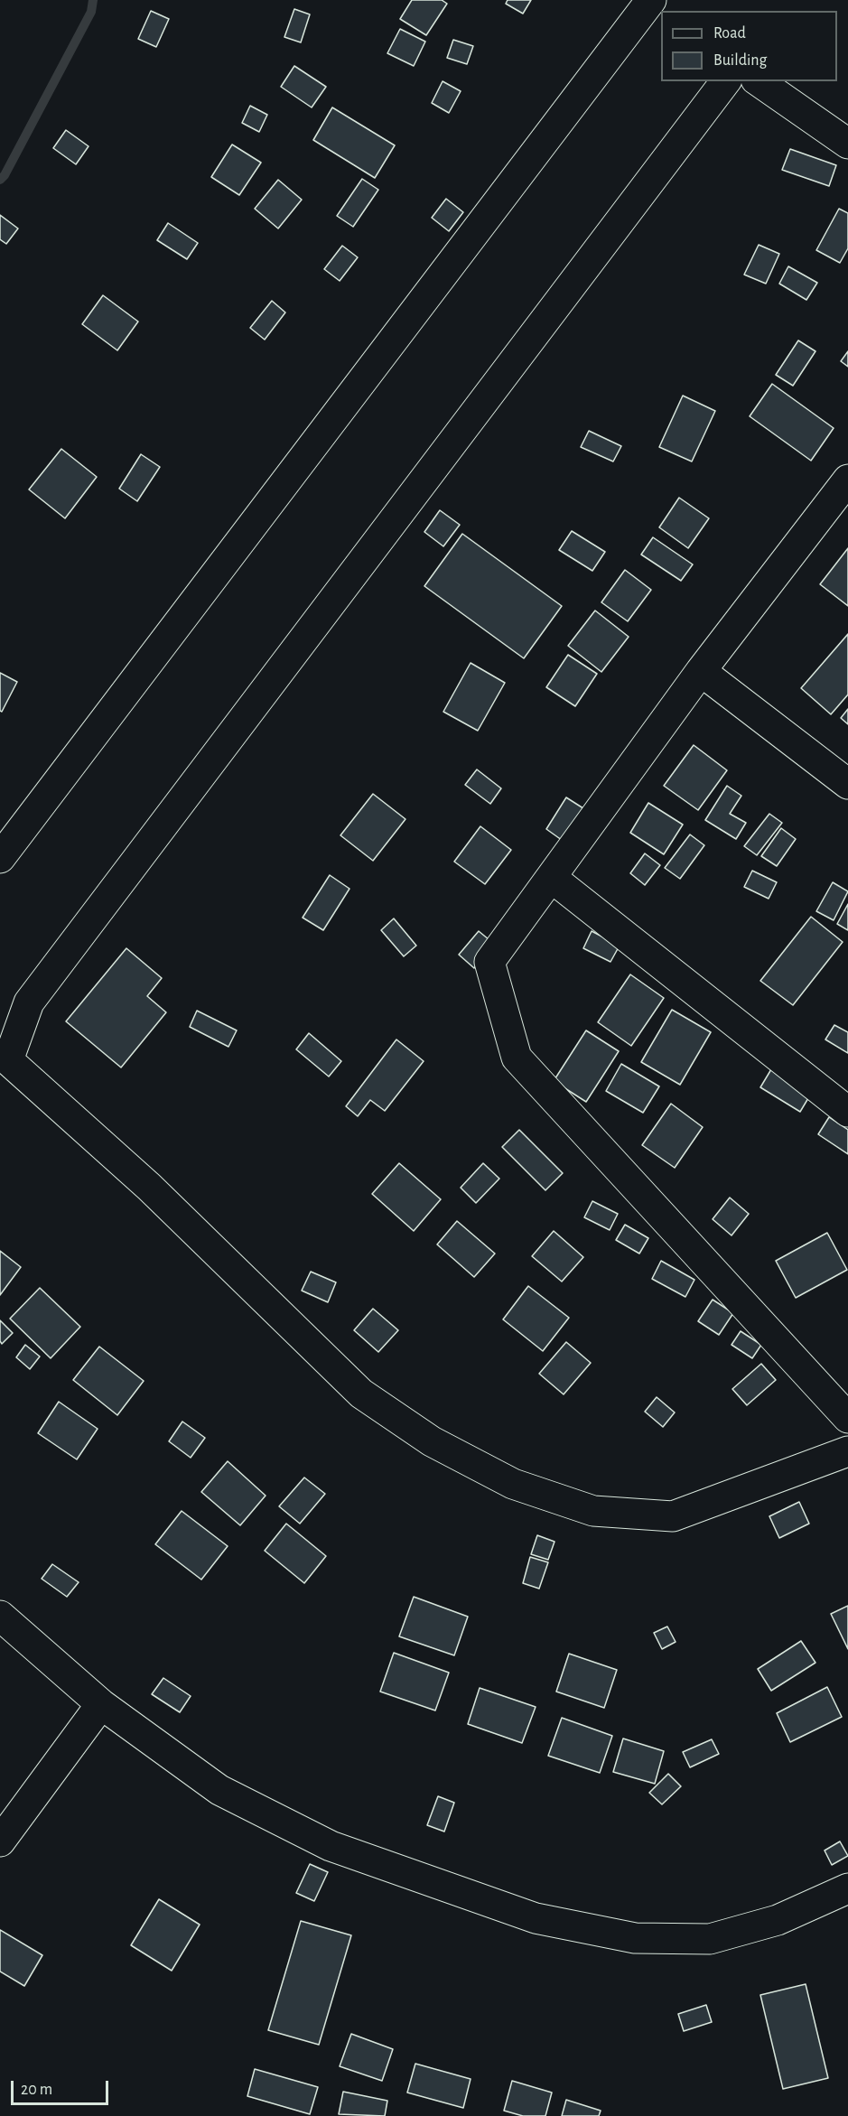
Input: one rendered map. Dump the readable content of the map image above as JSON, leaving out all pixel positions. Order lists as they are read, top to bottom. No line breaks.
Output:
{"legend":["Road","Building"],"scale_bar":"20 m"}
